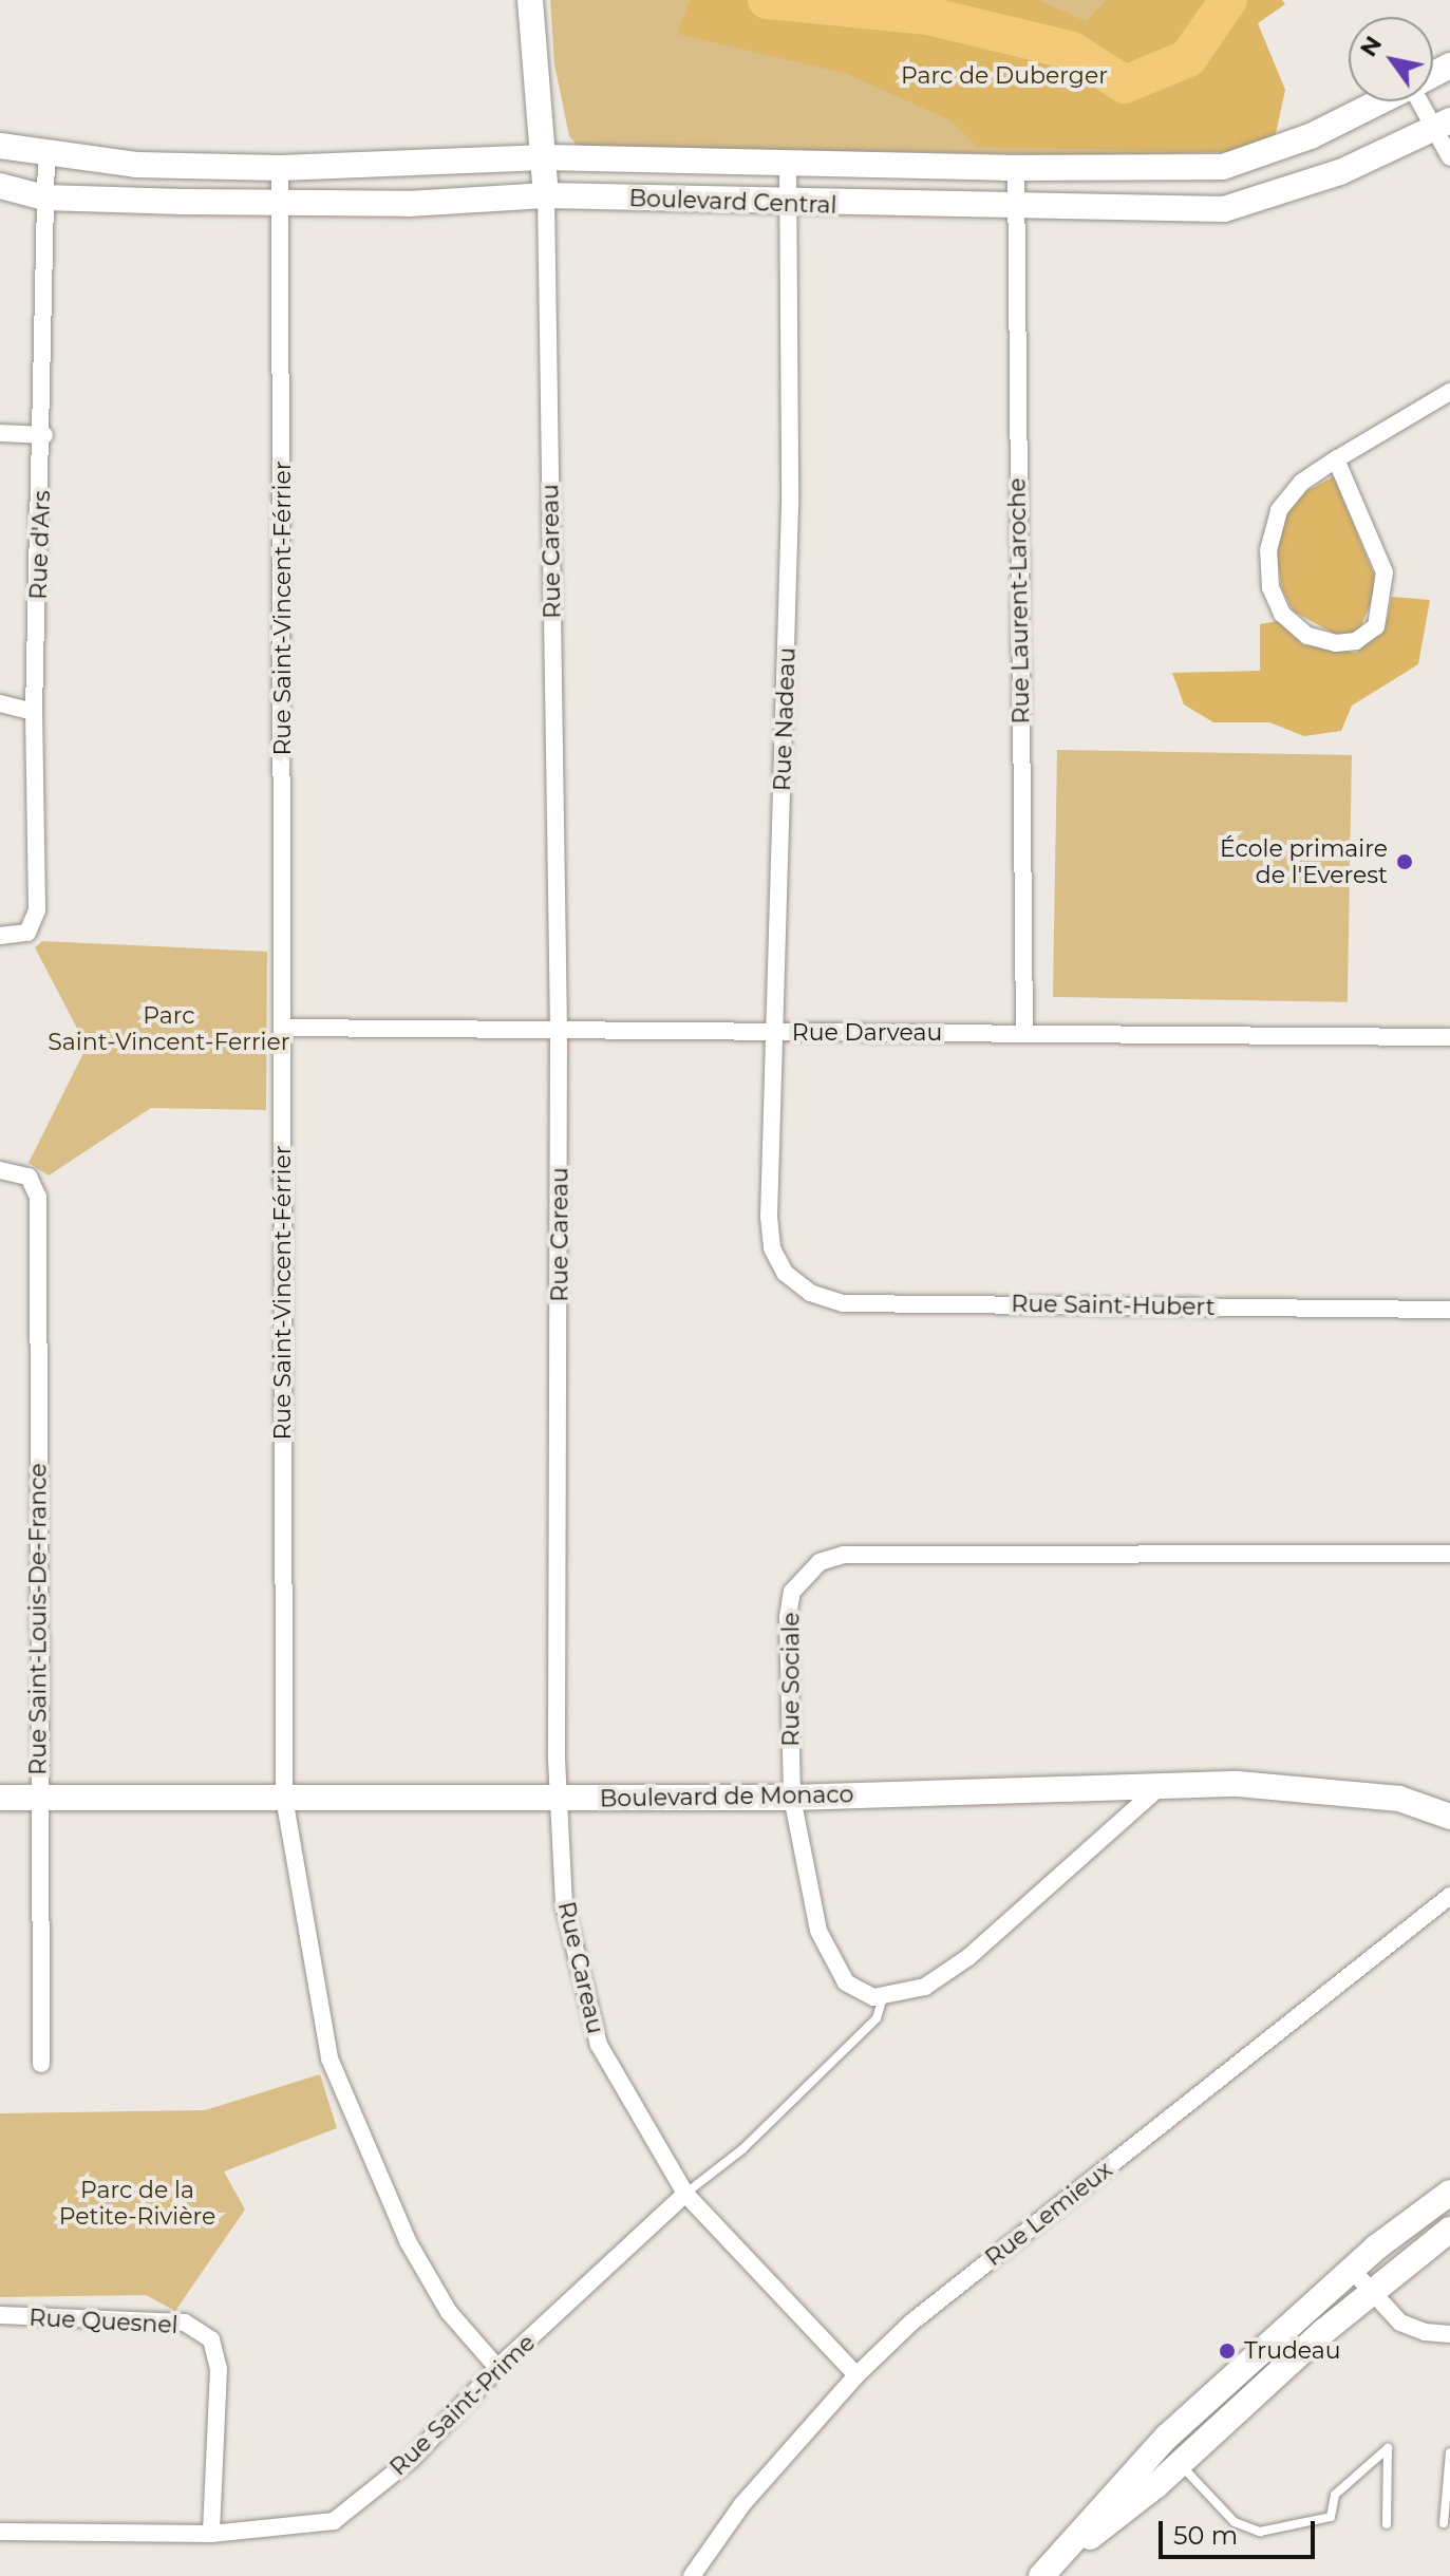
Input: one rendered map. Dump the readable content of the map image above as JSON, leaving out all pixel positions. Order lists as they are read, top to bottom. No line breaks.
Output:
{"streets":{"street":["Boulevard Central","Rue d'Ars","Rue Careau","Rue Laurent-Laroche","Rue Saint-Vincent-Férrier","Rue Nadeau","Rue Darveau","Rue Saint-Hubert","Rue Saint-Louis-De-France","Rue Sociale","Boulevard de Monaco","Rue Lemieux","Rue Quesnel","Rue Saint-Prime"]},"crossings":[["Boulevard Central","Rue d'Ars"],["Boulevard Central","Rue Careau"],["Boulevard Central","Rue Laurent-Laroche"],["Boulevard Central","Rue Saint-Vincent-Férrier"],["Boulevard Central","Rue Nadeau"],["Rue Careau","Rue Darveau"],["Rue Careau","Boulevard de Monaco"],["Rue Careau","Rue Lemieux"],["Rue Careau","Rue Saint-Prime"],["Rue Laurent-Laroche","Rue Darveau"],["Rue Saint-Vincent-Férrier","Rue Darveau"],["Rue Saint-Vincent-Férrier","Boulevard de Monaco"],["Rue Saint-Vincent-Férrier","Rue Saint-Prime"],["Rue Nadeau","Rue Darveau"],["Rue Nadeau","Rue Saint-Hubert"],["Rue Saint-Louis-De-France","Boulevard de Monaco"],["Rue Sociale","Boulevard de Monaco"],["Rue Quesnel","Rue Saint-Prime"]],"parks":["Parc de Duberger","Parc Saint-Vincent-Ferrier","Parc de la Petite-Rivière"],"places":["École primaire de l'Everest","Trudeau"],"scale_bar":"50 m","north":"top left"}
